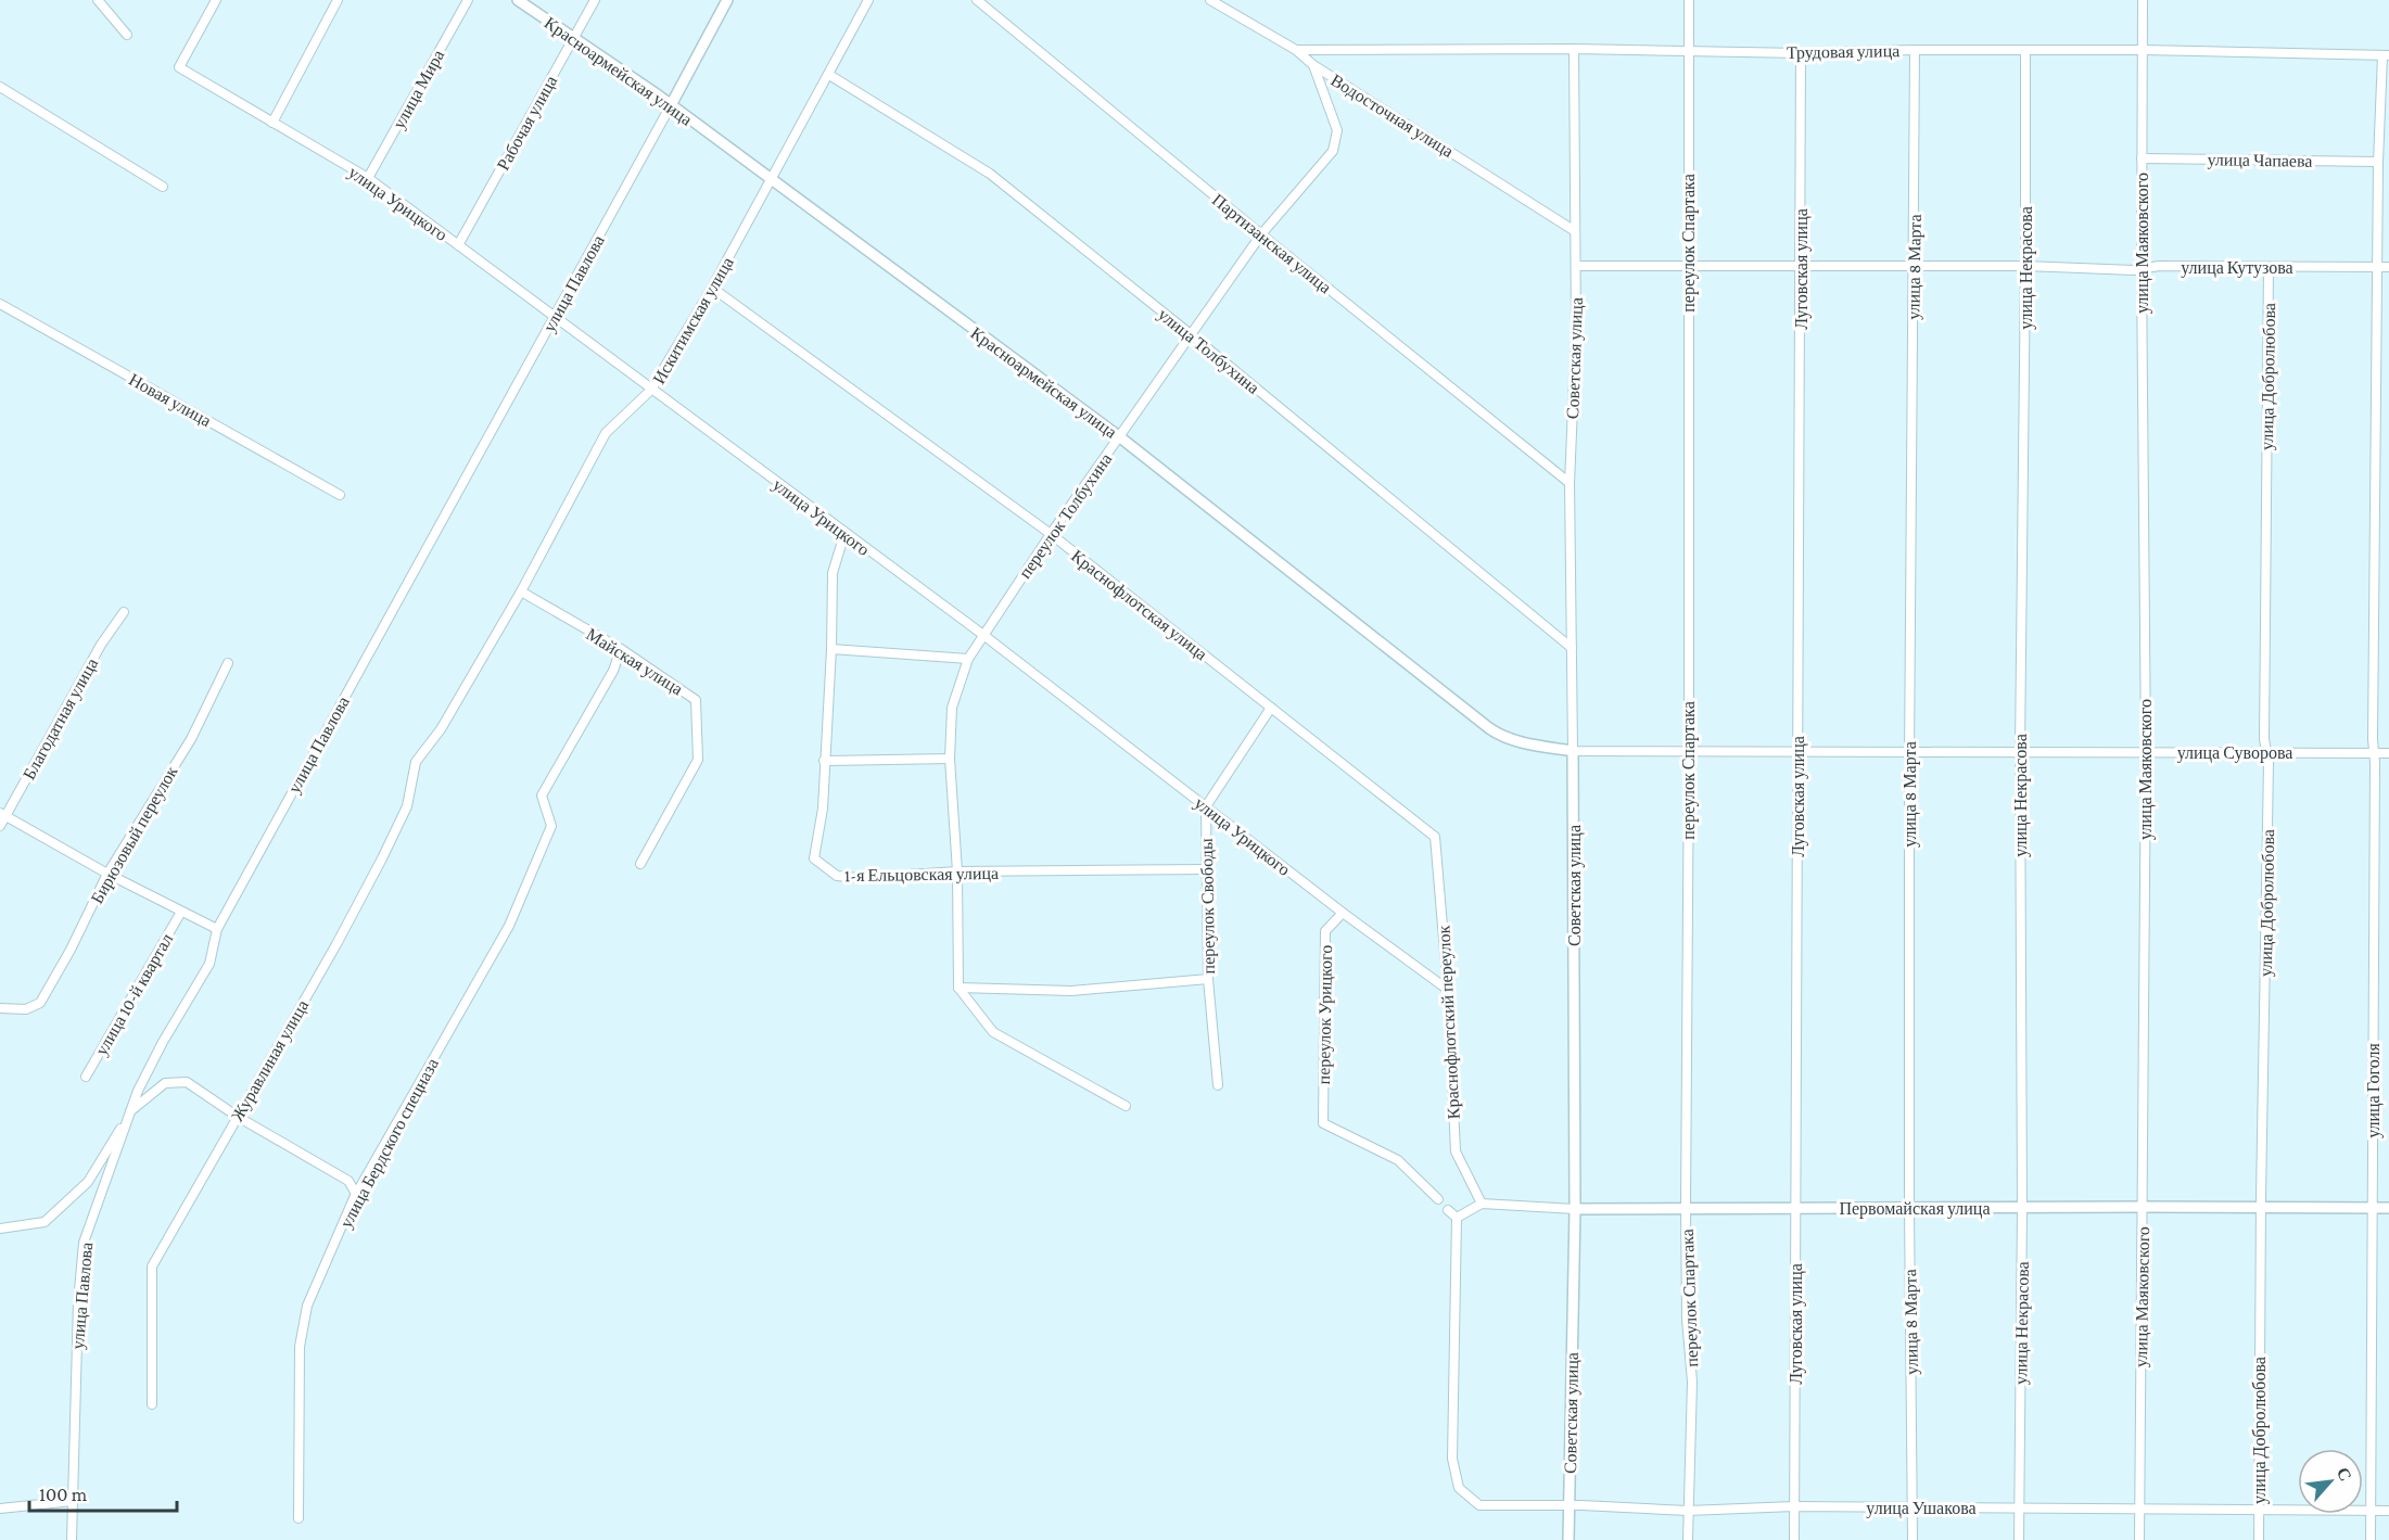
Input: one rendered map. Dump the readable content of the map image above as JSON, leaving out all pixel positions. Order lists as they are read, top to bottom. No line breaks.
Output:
{"streets":{"street":["Трудовая улица","Красноармейская улица","улица Мира","Водосточная улица","Рабочая улица","улица Чапаева","улица Урицкого","Партизанская улица","переулок Спартака","улица Маяковского","улица 8 Марта","улица Кутузова","улица Некрасова","Луговская улица","улица Павлова","Искитимская улица","улица Толбухина","Советская улица","улица Добролюбова","Новая улица","переулок Толбухина","Краснофлотская улица","Майская улица","Благодатная улица","улица Суворова","Бирюзовый переулок","1-я Ельцовская улица","переулок Свободы","улица 10-й квартал","переулок Урицкого","Краснофлотский переулок","Журавлиная улица","улица Гоголя","улица Бердского спецназа","Первомайская улица","улица Ушакова"]},"crossings":[["Трудовая улица","Водосточная улица"],["Трудовая улица","переулок Спартака"],["Трудовая улица","улица Маяковского"],["Трудовая улица","улица 8 Марта"],["Трудовая улица","улица Некрасова"],["Трудовая улица","Луговская улица"],["Трудовая улица","Советская улица"],["Трудовая улица","улица Гоголя"],["Красноармейская улица","Рабочая улица"],["Красноармейская улица","улица Павлова"],["Красноармейская улица","Искитимская улица"],["Красноармейская улица","Советская улица"],["Красноармейская улица","переулок Толбухина"],["Красноармейская улица","улица Суворова"],["улица Мира","улица Урицкого"],["Водосточная улица","Советская улица"],["Водосточная улица","переулок Толбухина"],["Рабочая улица","улица Урицкого"],["улица Чапаева","улица Маяковского"],["улица Чапаева","улица Гоголя"],["улица Урицкого","улица Павлова"],["улица Урицкого","Искитимская улица"],["улица Урицкого","переулок Толбухина"],["улица Урицкого","1-я Ельцовская улица"],["улица Урицкого","переулок Свободы"],["улица Урицкого","переулок Урицкого"],["улица Урицкого","Краснофлотский переулок"],["Партизанская улица","Советская улица"],["Партизанская улица","переулок Толбухина"],["переулок Спартака","улица Кутузова"],["переулок Спартака","улица Суворова"],["переулок Спартака","Первомайская улица"],["переулок Спартака","улица Ушакова"],["улица Маяковского","улица Кутузова"],["улица Маяковского","улица Суворова"],["улица Маяковского","Первомайская улица"],["улица Маяковского","улица Ушакова"],["улица 8 Марта","улица Кутузова"],["улица 8 Марта","улица Суворова"],["улица 8 Марта","Первомайская улица"],["улица 8 Марта","улица Ушакова"],["улица Кутузова","улица Некрасова"],["улица Кутузова","Луговская улица"],["улица Кутузова","Советская улица"],["улица Кутузова","улица Добролюбова"],["улица Кутузова","улица Гоголя"],["улица Некрасова","улица Суворова"],["улица Некрасова","Первомайская улица"],["улица Некрасова","улица Ушакова"],["Луговская улица","улица Суворова"],["Луговская улица","Первомайская улица"],["Луговская улица","улица Ушакова"],["Искитимская улица","улица Толбухина"],["Искитимская улица","Краснофлотская улица"],["Искитимская улица","Майская улица"],["Искитимская улица","Журавлиная улица"],["улица Толбухина","Советская улица"],["улица Толбухина","переулок Толбухина"],["Советская улица","улица Суворова"],["Советская улица","Первомайская улица"],["Советская улица","улица Ушакова"],["улица Добролюбова","улица Суворова"],["улица Добролюбова","Первомайская улица"],["улица Добролюбова","улица Ушакова"],["переулок Толбухина","Краснофлотская улица"],["переулок Толбухина","1-я Ельцовская улица"],["Краснофлотская улица","Краснофлотский переулок"],["Майская улица","улица Бердского спецназа"],["улица Суворова","улица Гоголя"],["1-я Ельцовская улица","переулок Свободы"],["Краснофлотский переулок","Первомайская улица"],["улица Гоголя","Первомайская улица"],["улица Гоголя","улица Ушакова"]],"scale_bar":"100 m","north":"top right"}
